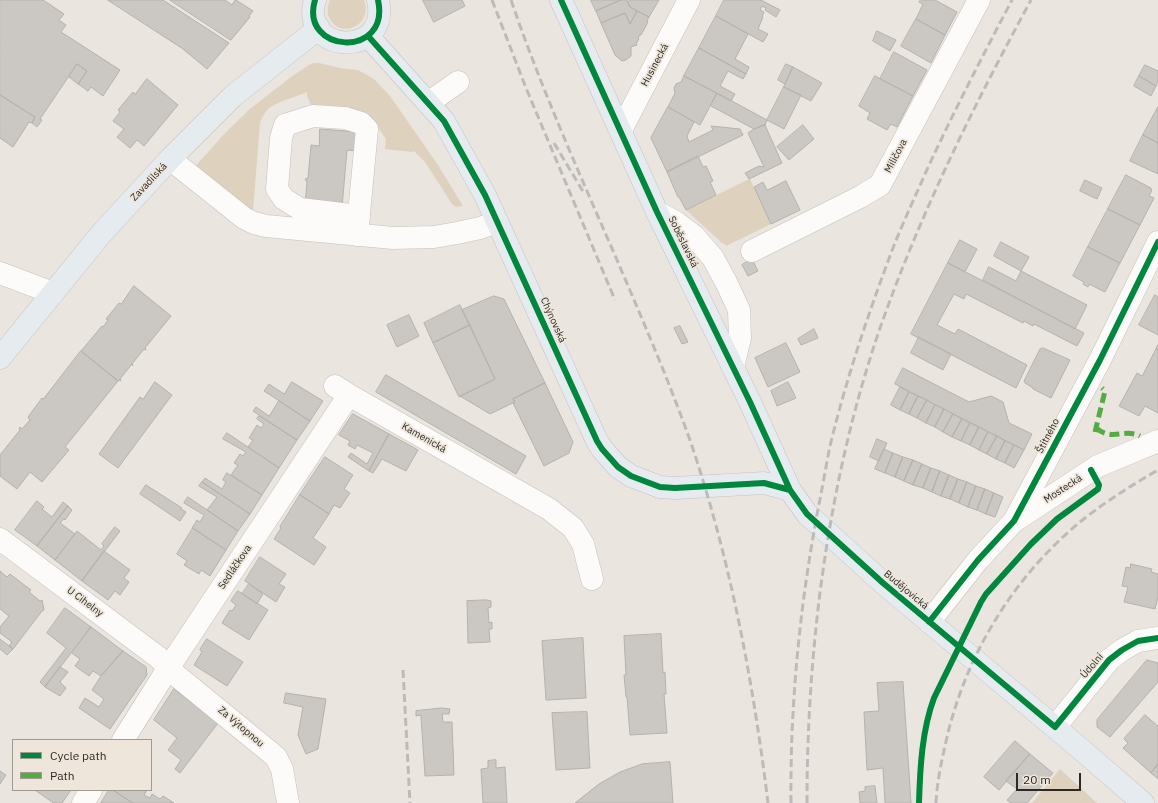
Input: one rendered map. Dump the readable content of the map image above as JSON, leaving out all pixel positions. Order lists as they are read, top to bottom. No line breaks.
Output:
{"streets":{"main road":["Zavadilská","Soběslavská","Chýnovská","Budějovická"],"street":["Husinecká","Miličova","Štítného","Kamenická","Mostecká","Sedláčkova","U Cihelny","Údolní","Za Výtopnou"]},"crossings":[["Husinecká","Soběslavská"],["Soběslavská","Chýnovská"],["Soběslavská","Budějovická"],["Chýnovská","Budějovická"],["Štítného","Mostecká"],["Štítného","Budějovická"],["Kamenická","Sedláčkova"],["Sedláčkova","U Cihelny"],["Sedláčkova","Za Výtopnou"],["Budějovická","Údolní"],["U Cihelny","Za Výtopnou"]],"legend":["Cycle path","Path"],"scale_bar":"20 m"}
